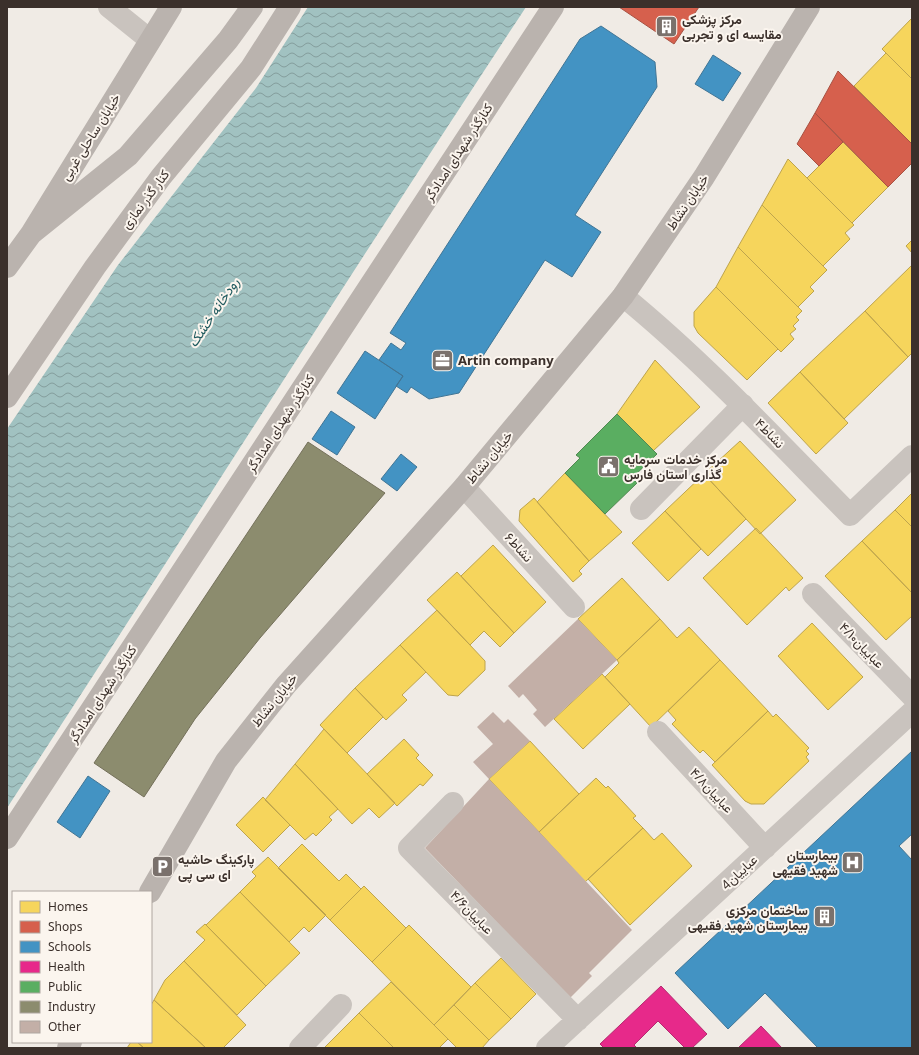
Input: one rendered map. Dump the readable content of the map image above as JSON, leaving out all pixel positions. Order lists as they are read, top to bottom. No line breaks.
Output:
{"streets":{"main road":["خیابان ساحلی غربی","کنارگذر شهدای امدادگر","کنار گذر نمازی","خیابان نشاط"],"street":["نشاط۴","نشاط۶","عباییان۴/۱۰","عباییان۴/۸","عباییان4","عباییان۴/۶"]},"crossings":[["خیابان نشاط","نشاط۴"],["خیابان نشاط","نشاط۶"],["عباییان۴/۸","عباییان4"],["عباییان4","عباییان۴/۶"]],"water":["رودخانه خشک"],"places":{"building":["مرکز پزشکی مقایسه ای و تجربی","ساختمان مرکزی بیمارستان شهید فقیهی"],"office":["Artin company"],"public building":["مرکز خدمات سرمایه گذاری استان فارس"],"hospital":["بیمارستان شهید فقیهی"],"parking":["پارکینگ حاشیه ای سی پی"]},"legend":["Homes","Shops","Schools","Health","Public","Industry","Other"]}
